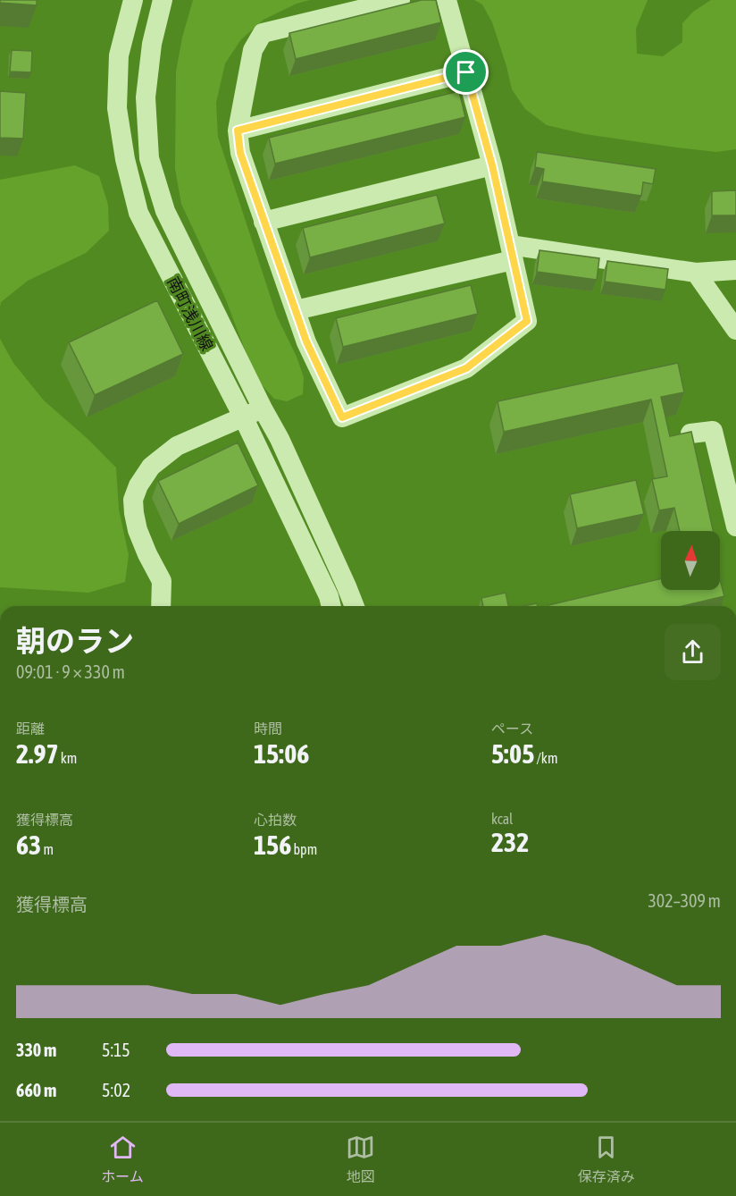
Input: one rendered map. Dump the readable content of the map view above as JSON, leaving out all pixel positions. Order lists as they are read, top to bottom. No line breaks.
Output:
{"streets":{"street":["南町浅川線"]},"north":"top","page":{"heading":["朝のラン","09:01 · 9 × 330 m"],"stats":[["距離","2.97 km"],["時間","15:06"],["ペース","5:05 /km"],["獲得標高","63 m"],["心拍数","156 bpm"],["kcal","232"]],"chart":["獲得標高","302–309 m"],"list":[{"name":"330 m","note":"5:15"},{"name":"660 m","note":"5:02"}],"tabs":["ホーム","地図","保存済み"]}}
